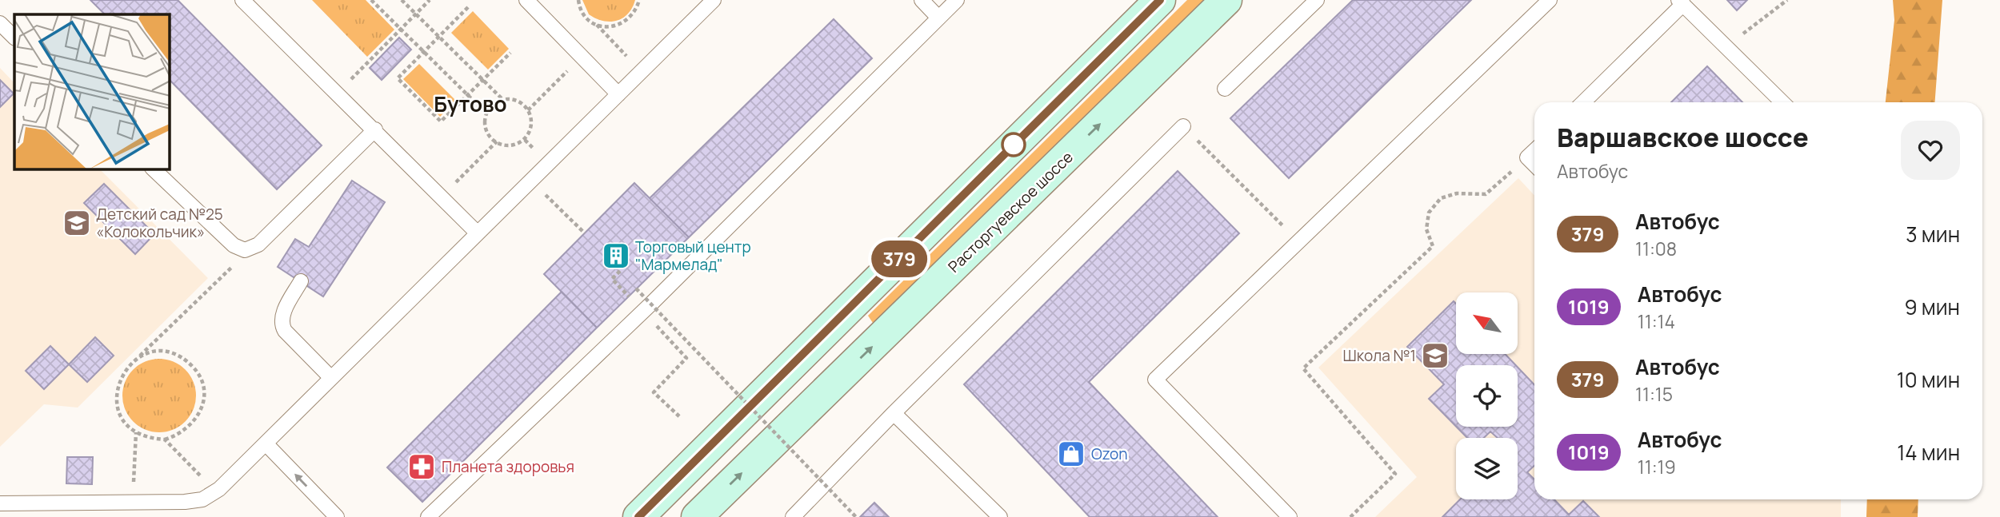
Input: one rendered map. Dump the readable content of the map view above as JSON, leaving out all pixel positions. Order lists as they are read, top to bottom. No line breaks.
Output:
{"streets":{"main road":["Расторгуевское шоссе"]},"districts":["Бутово"],"places":{"school or university":["Детский сад №25 «Колокольчик»","Школа №1"],"building":["Торговый центр \"Мармелад\""],"shop":["Ozon"],"pharmacy":["Планета здоровья"]},"lines":["bus line 379"],"north":"top left","page":{"on_map":"379","heading":["Варшавское шоссе","Автобус"],"list":[{"mark":"379","name":"Автобус","note":"11:08","value":"3 мин"},{"mark":"1019","name":"Автобус","note":"11:14","value":"9 мин"},{"mark":"379","name":"Автобус","note":"11:15","value":"10 мин"},{"mark":"1019","name":"Автобус","note":"11:19","value":"14 мин"}]}}
